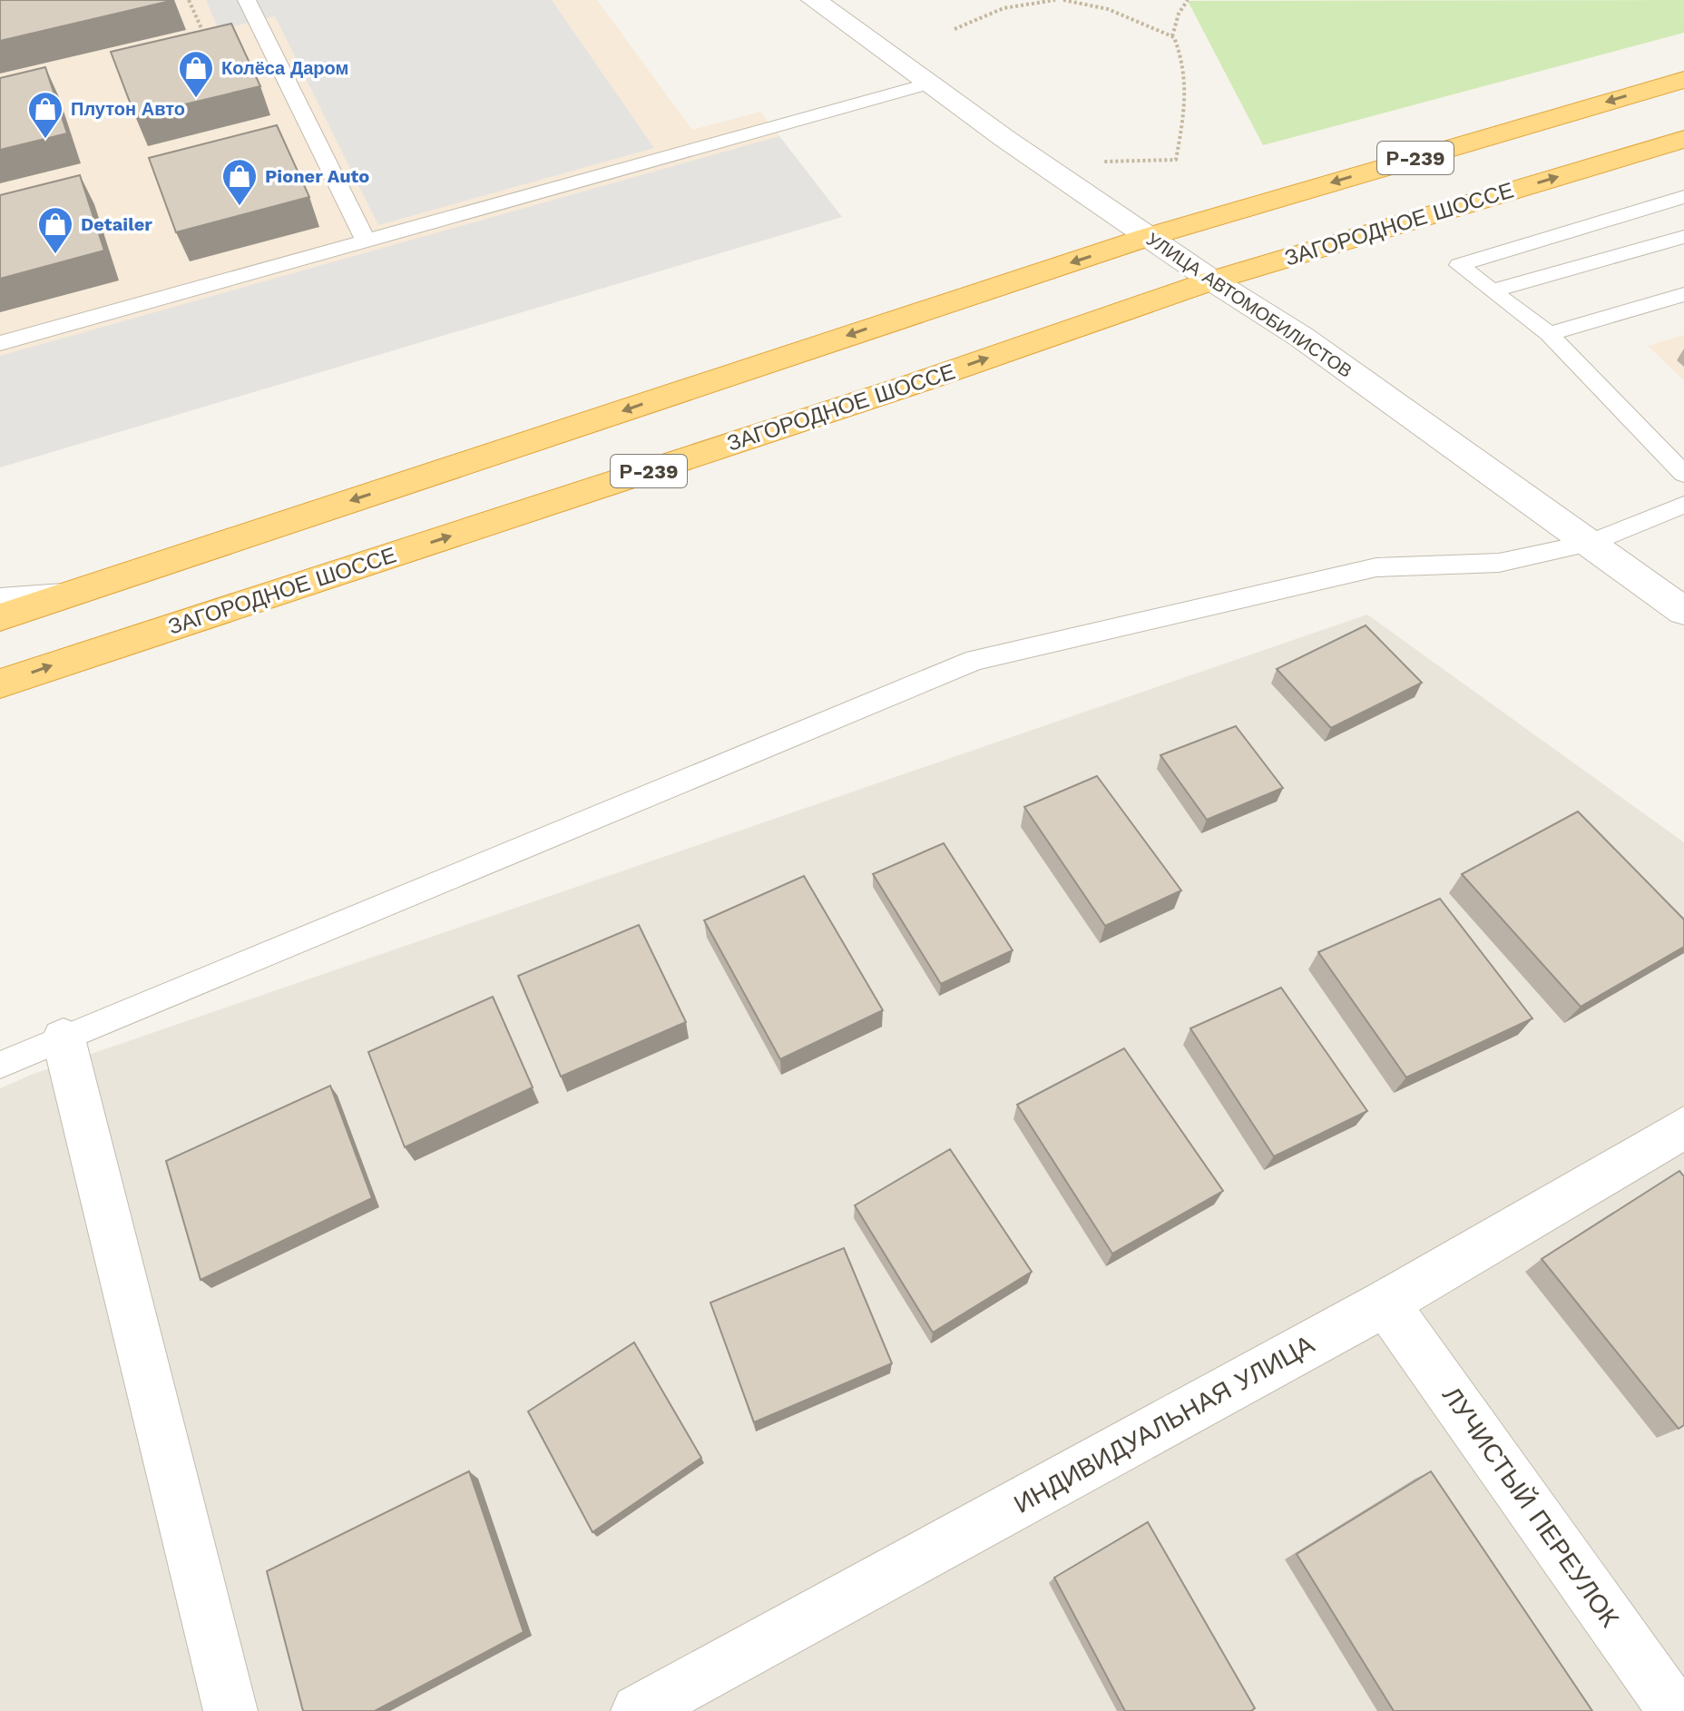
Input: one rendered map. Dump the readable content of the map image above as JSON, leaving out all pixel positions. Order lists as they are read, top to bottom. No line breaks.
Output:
{"streets":{"highway":["Р-239","ЗАГОРОДНОЕ ШОССЕ"],"street":["УЛИЦА АВТОМОБИЛИСТОВ","ИНДИВИДУАЛЬНАЯ УЛИЦА","ЛУЧИСТЫЙ ПЕРЕУЛОК"]},"crossings":[["Р-239","УЛИЦА АВТОМОБИЛИСТОВ"],["ЗАГОРОДНОЕ ШОССЕ","УЛИЦА АВТОМОБИЛИСТОВ"],["ИНДИВИДУАЛЬНАЯ УЛИЦА","ЛУЧИСТЫЙ ПЕРЕУЛОК"]],"places":{"shop":["Колёса Даром","Плутон Авто","Pioner Auto","Detailer"]}}
